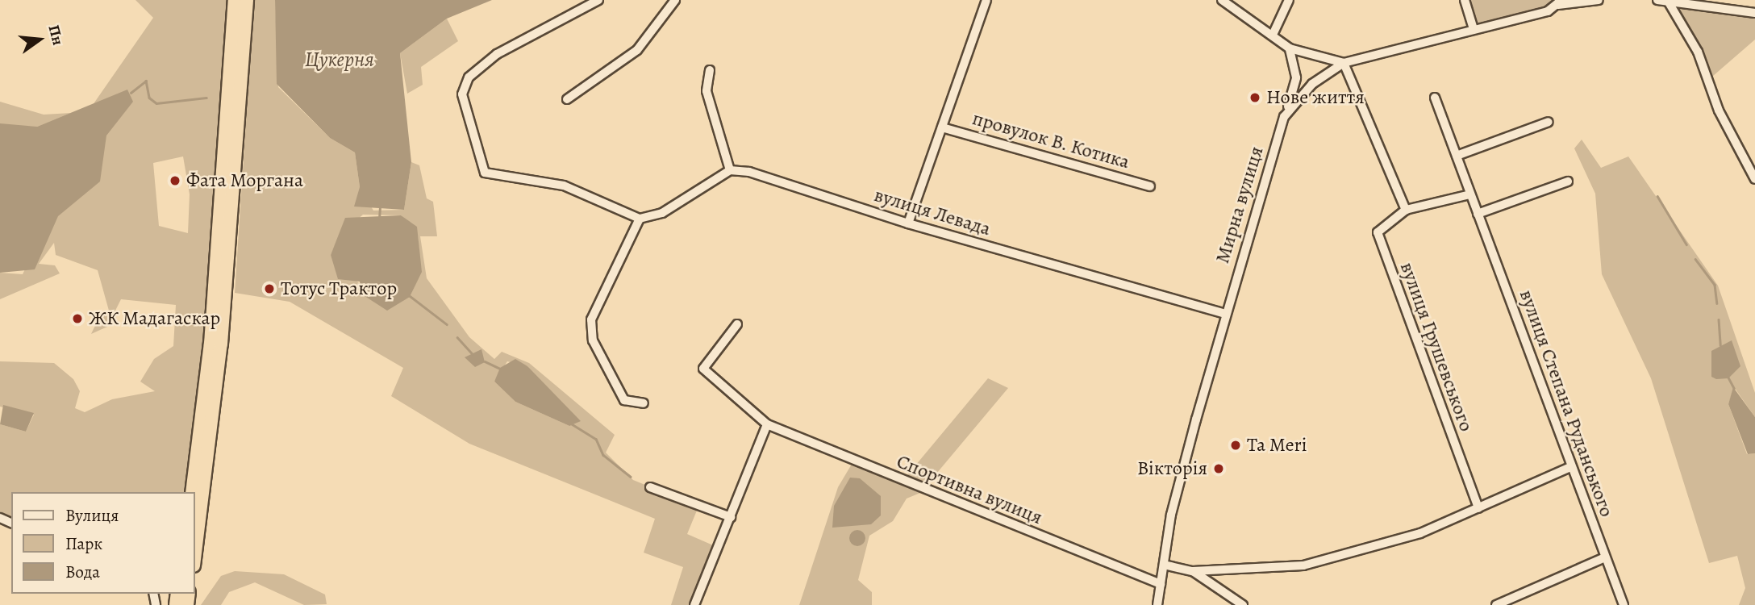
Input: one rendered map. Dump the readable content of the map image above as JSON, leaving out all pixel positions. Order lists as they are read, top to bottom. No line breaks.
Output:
{"streets":{"street":["провулок В. Котика","Мирна вулиця","вулиця Левада","вулиця Грушевського","вулиця Степана Руданського","Спортивна вулиця"]},"crossings":[["Мирна вулиця","вулиця Левада"],["Мирна вулиця","Спортивна вулиця"],["вулиця Грушевського","вулиця Степана Руданського"]],"water":["Цукерня"],"places":["Нове життя","Фата Моргана","Тотус Трактор","ЖК Мадагаскар","Ta Meri","Вікторія"],"legend":["Вулиця","Парк","Вода"],"north":"right"}
